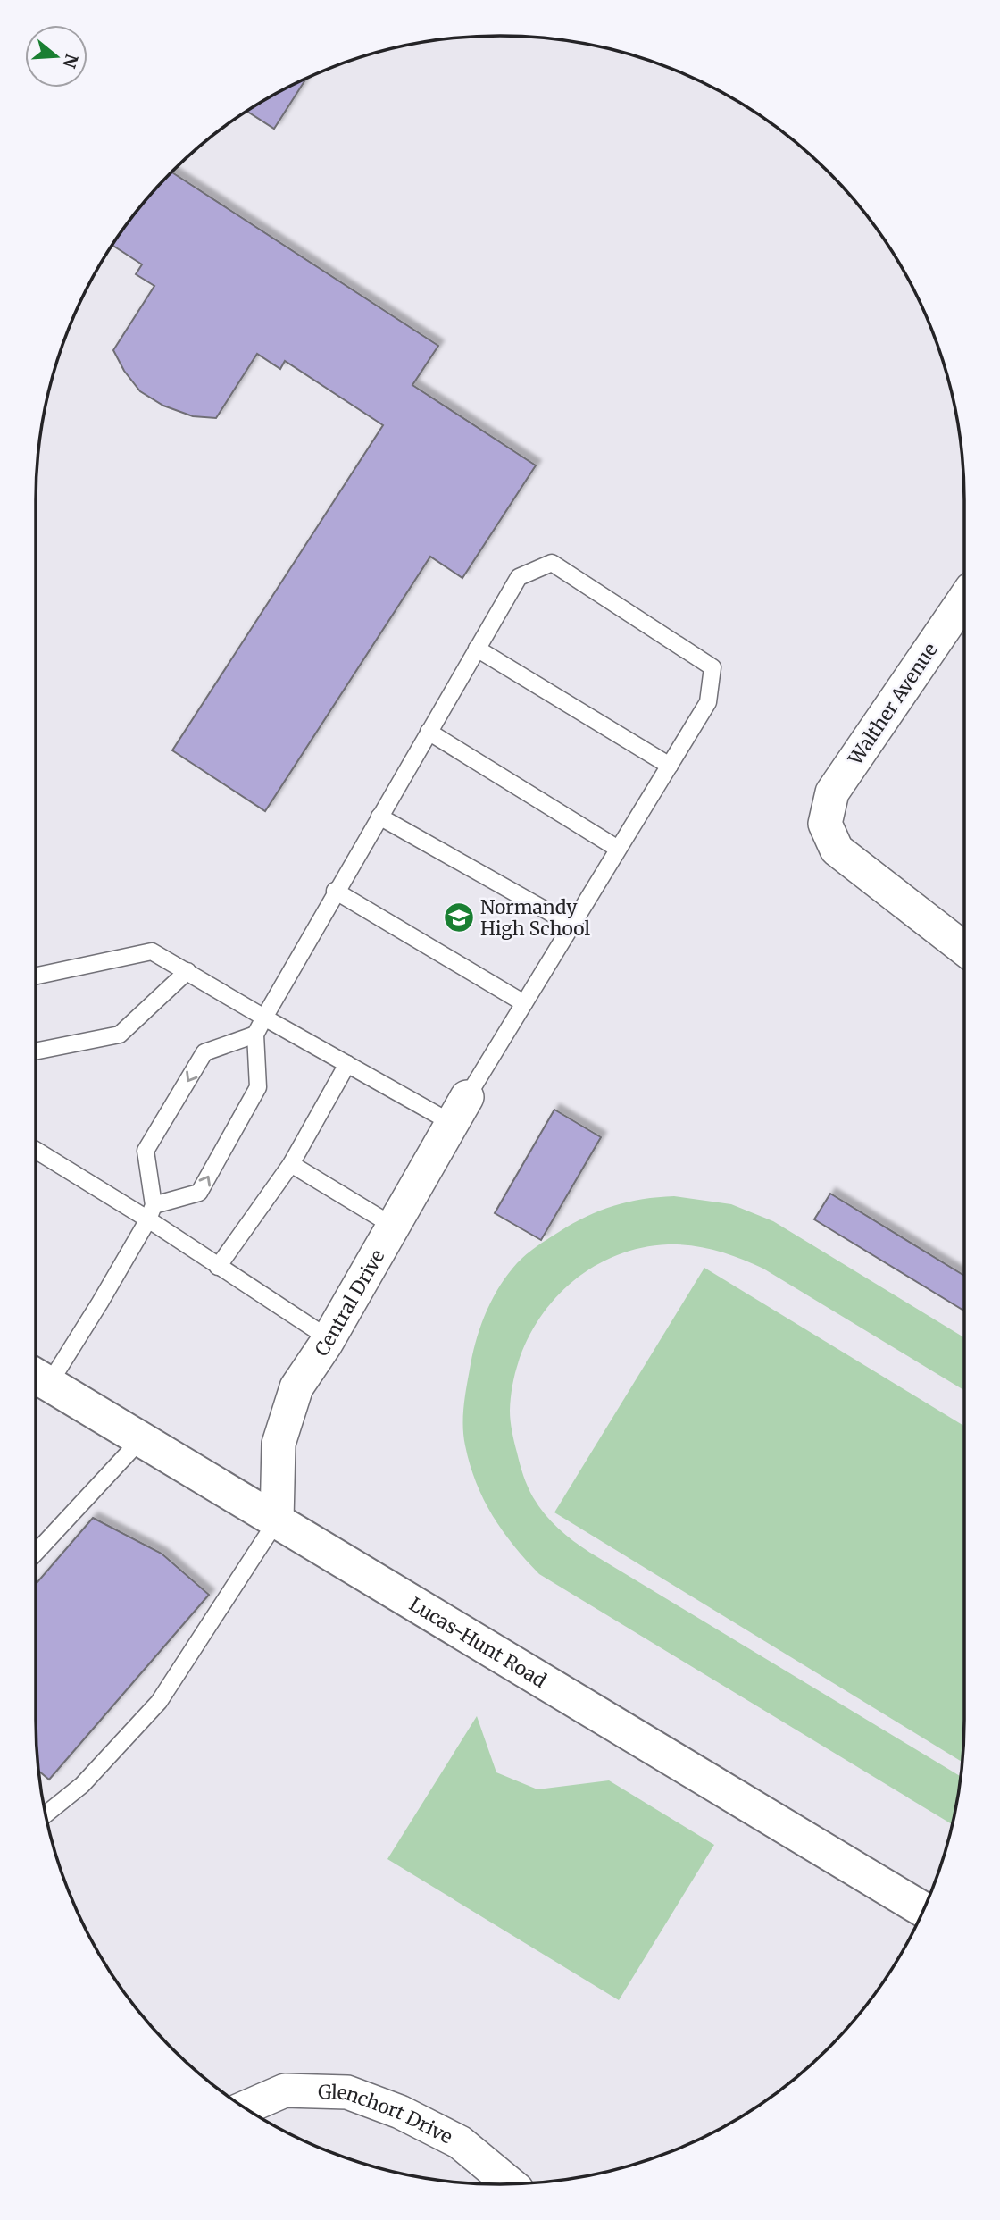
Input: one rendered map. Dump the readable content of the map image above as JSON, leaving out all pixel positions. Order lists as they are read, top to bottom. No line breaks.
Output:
{"streets":{"main road":["Lucas-Hunt Road"],"street":["Walther Avenue","Central Drive","Glenchort Drive"]},"crossings":[["Central Drive","Lucas-Hunt Road"]],"places":{"school or university":["Normandy High School"]},"north":"right"}
